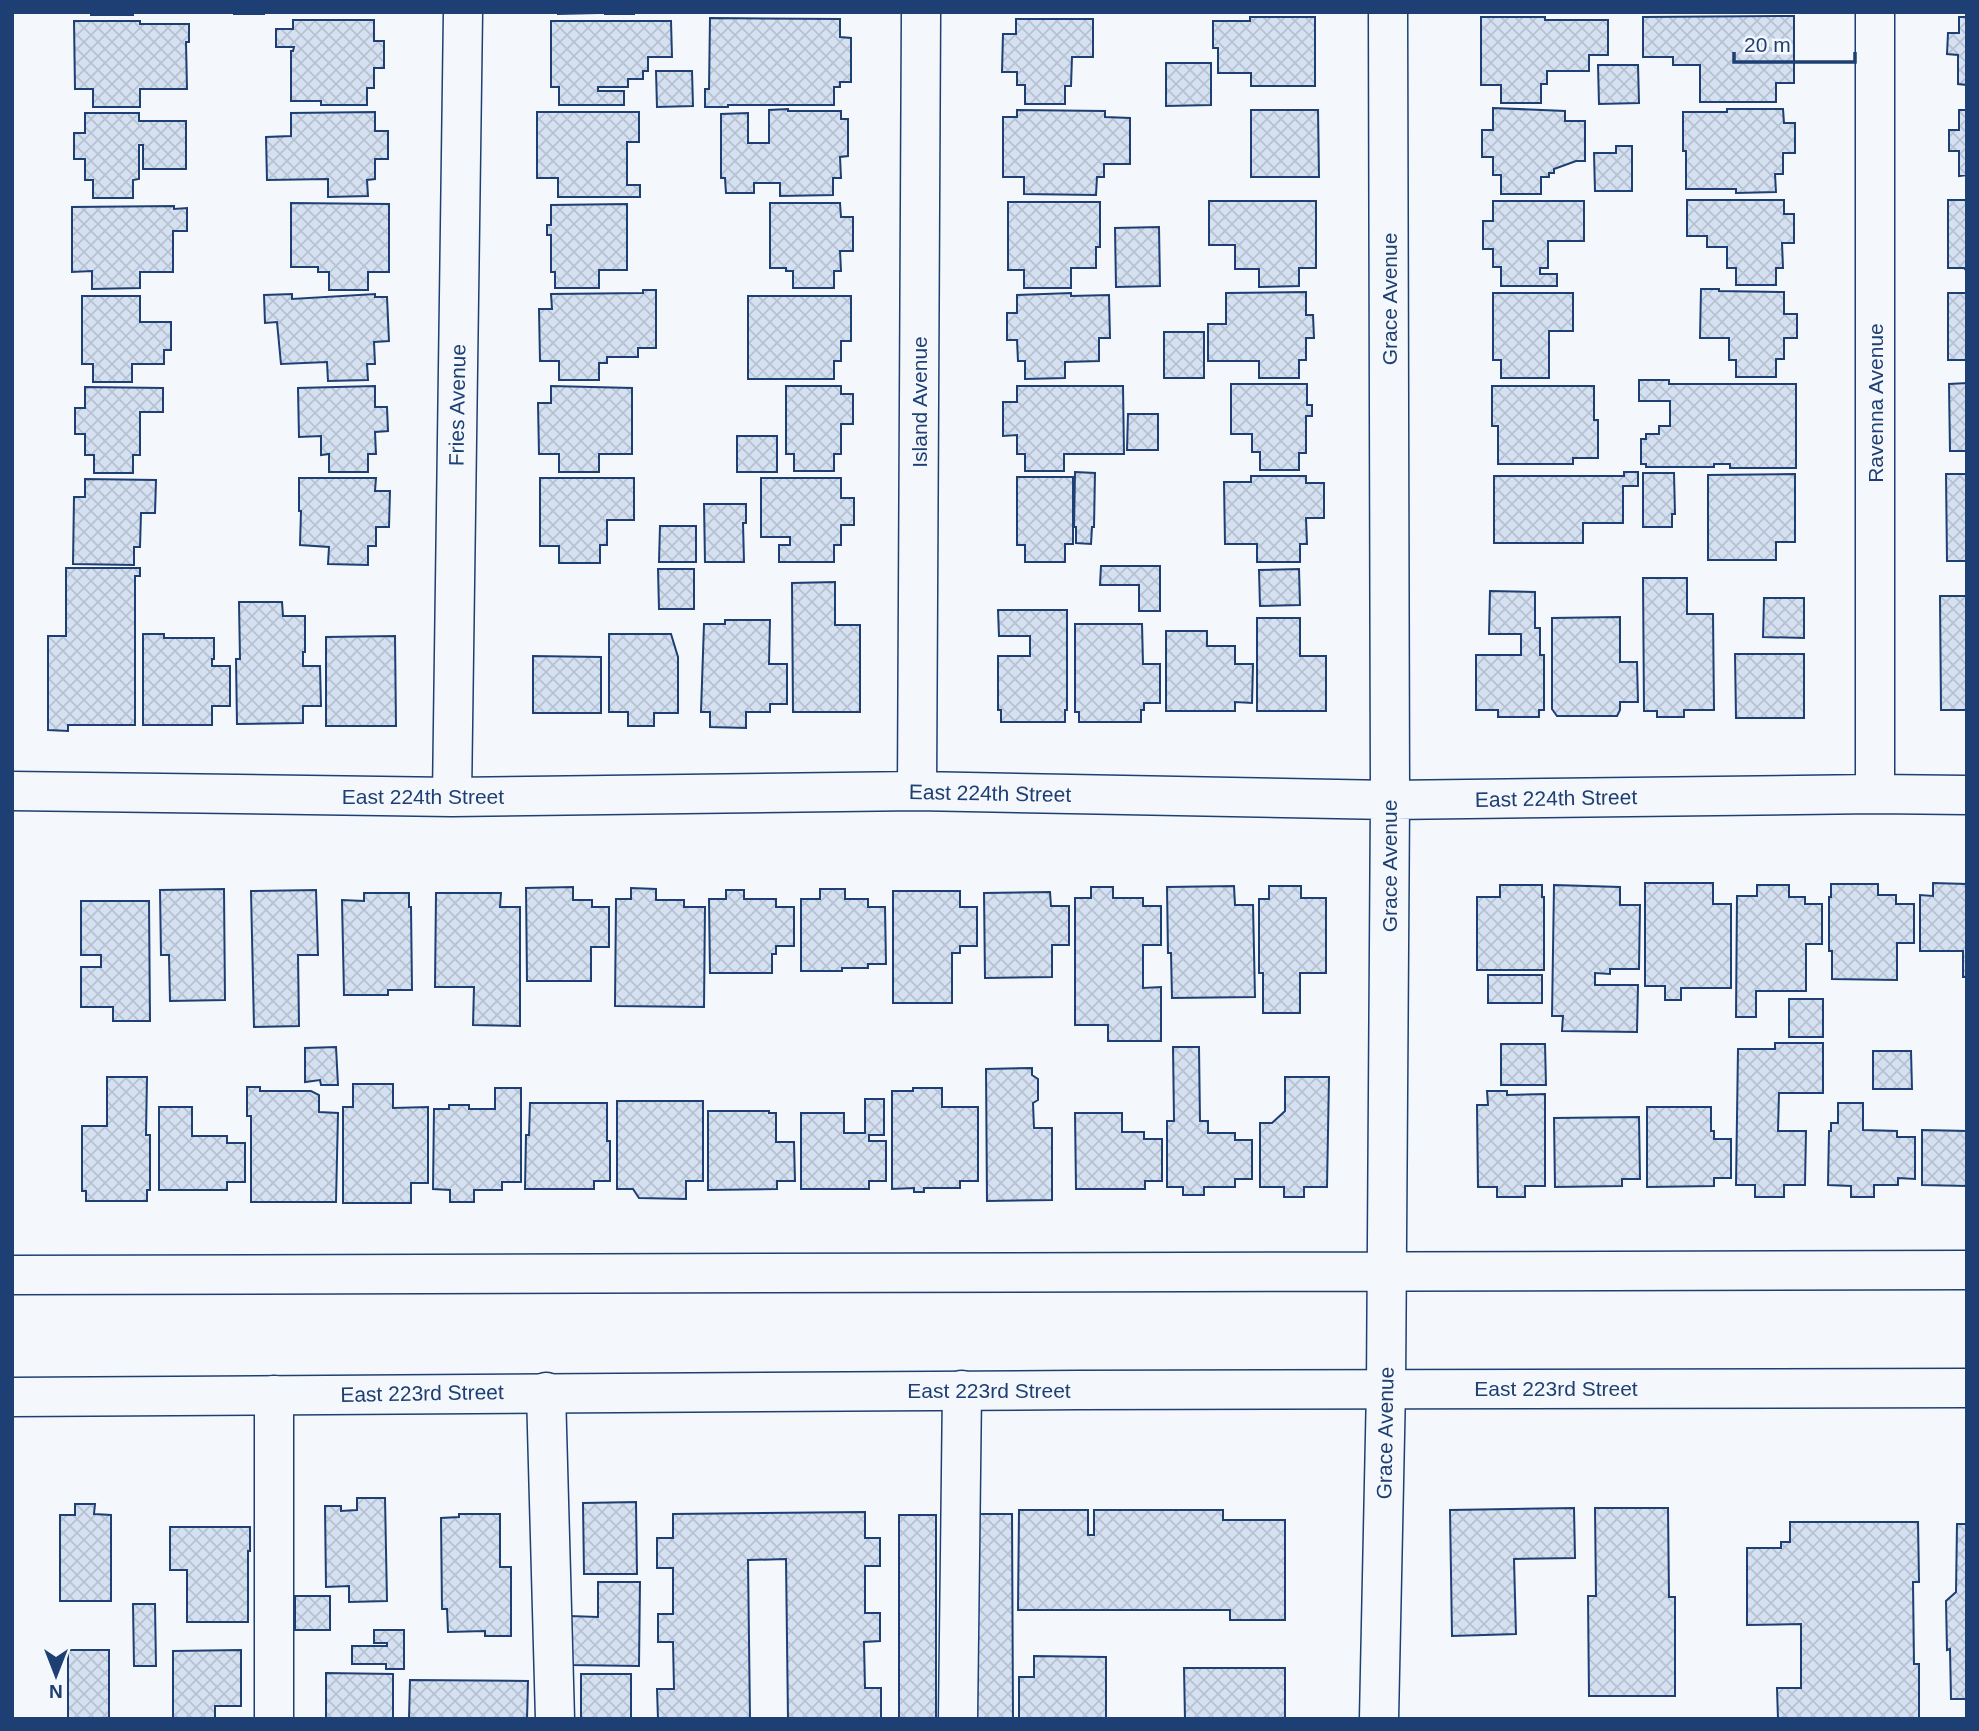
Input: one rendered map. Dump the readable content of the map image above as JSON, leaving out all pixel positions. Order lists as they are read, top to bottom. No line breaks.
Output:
{"streets":{"street":["Grace Avenue","Island Avenue","Ravenna Avenue","Fries Avenue","East 224th Street","East 223rd Street"]},"crossings":[["Grace Avenue","East 224th Street"],["Grace Avenue","East 223rd Street"],["Island Avenue","East 224th Street"],["Ravenna Avenue","East 224th Street"],["Fries Avenue","East 224th Street"]],"scale_bar":"20 m","north":"bottom"}
